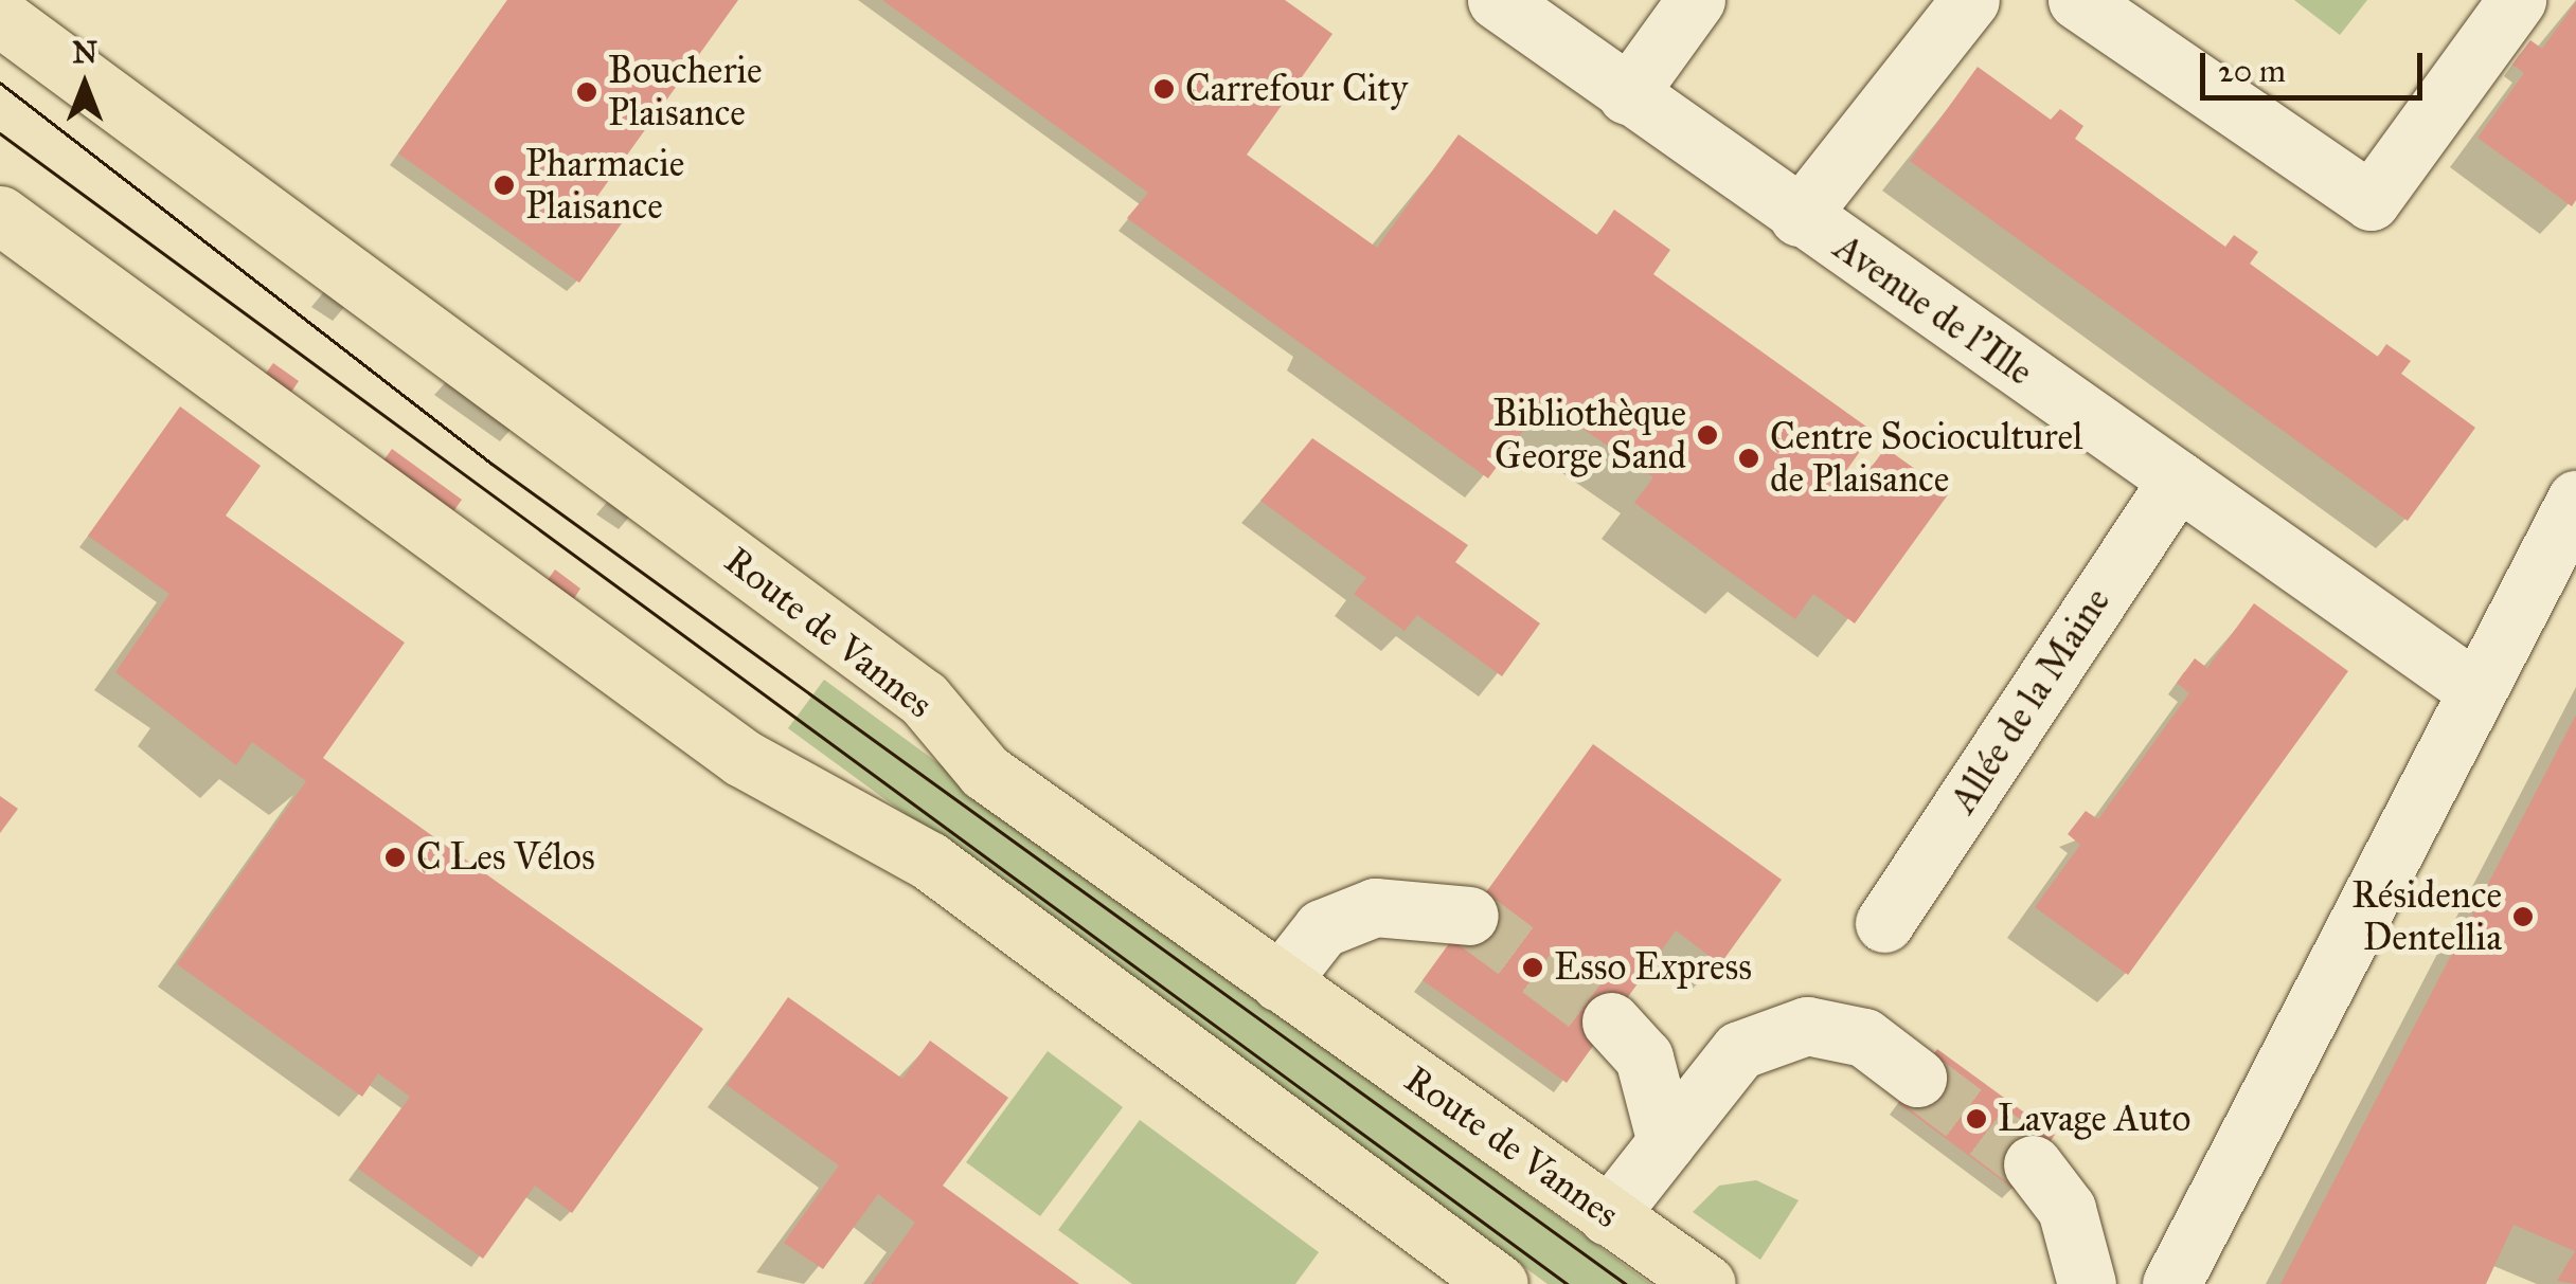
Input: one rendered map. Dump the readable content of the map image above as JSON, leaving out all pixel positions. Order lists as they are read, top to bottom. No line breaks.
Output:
{"streets":{"main road":["Route de Vannes"],"street":["Avenue de l'Ille","Allée de la Maine"]},"crossings":[["Avenue de l'Ille","Allée de la Maine"]],"places":["Carrefour City","Boucherie Plaisance","Pharmacie Plaisance","Bibliothèque George Sand","Centre Socioculturel de Plaisance","C Les Vélos","Résidence Dentellia","Esso Express","Lavage Auto"],"scale_bar":"20 m","north":"top"}
